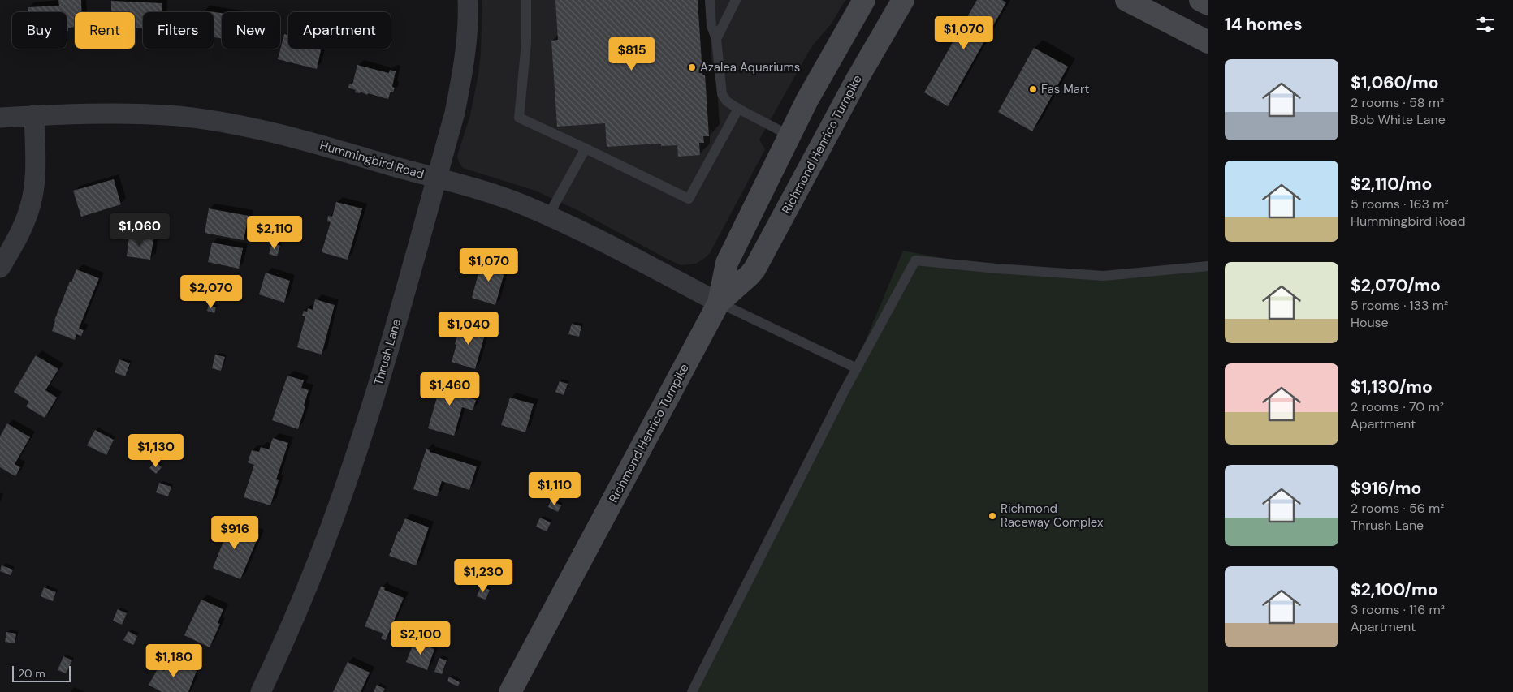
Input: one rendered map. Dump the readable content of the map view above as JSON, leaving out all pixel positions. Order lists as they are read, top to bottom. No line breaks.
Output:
{"streets":{"main road":["Richmond Henrico Turnpike"],"street":["Hummingbird Road","Thrush Lane"]},"crossings":[["Richmond Henrico Turnpike","Hummingbird Road"],["Hummingbird Road","Thrush Lane"]],"places":["Azalea Aquariums","Fas Mart","Richmond Raceway Complex"],"scale_bar":"20 m","page":{"heading":"14 homes","chip":["Buy","Rent","Filters","New","Apartment"],"price":["$1,070","$815","$1,060","$2,110","$1,070","$2,070","$1,040","$1,460","$1,130","$1,110","$916","$1,230","$2,100","$1,180"],"list":[{"name":"$1,060/mo","note":"2 rooms · 58 m² · Bob White Lane"},{"name":"$2,110/mo","note":"5 rooms · 163 m² · Hummingbird Road"},{"name":"$2,070/mo","note":"5 rooms · 133 m² · House"},{"name":"$1,130/mo","note":"2 rooms · 70 m² · Apartment"},{"name":"$916/mo","note":"2 rooms · 56 m² · Thrush Lane"},{"name":"$2,100/mo","note":"3 rooms · 116 m² · Apartment"}],"scale":"20 m"}}
